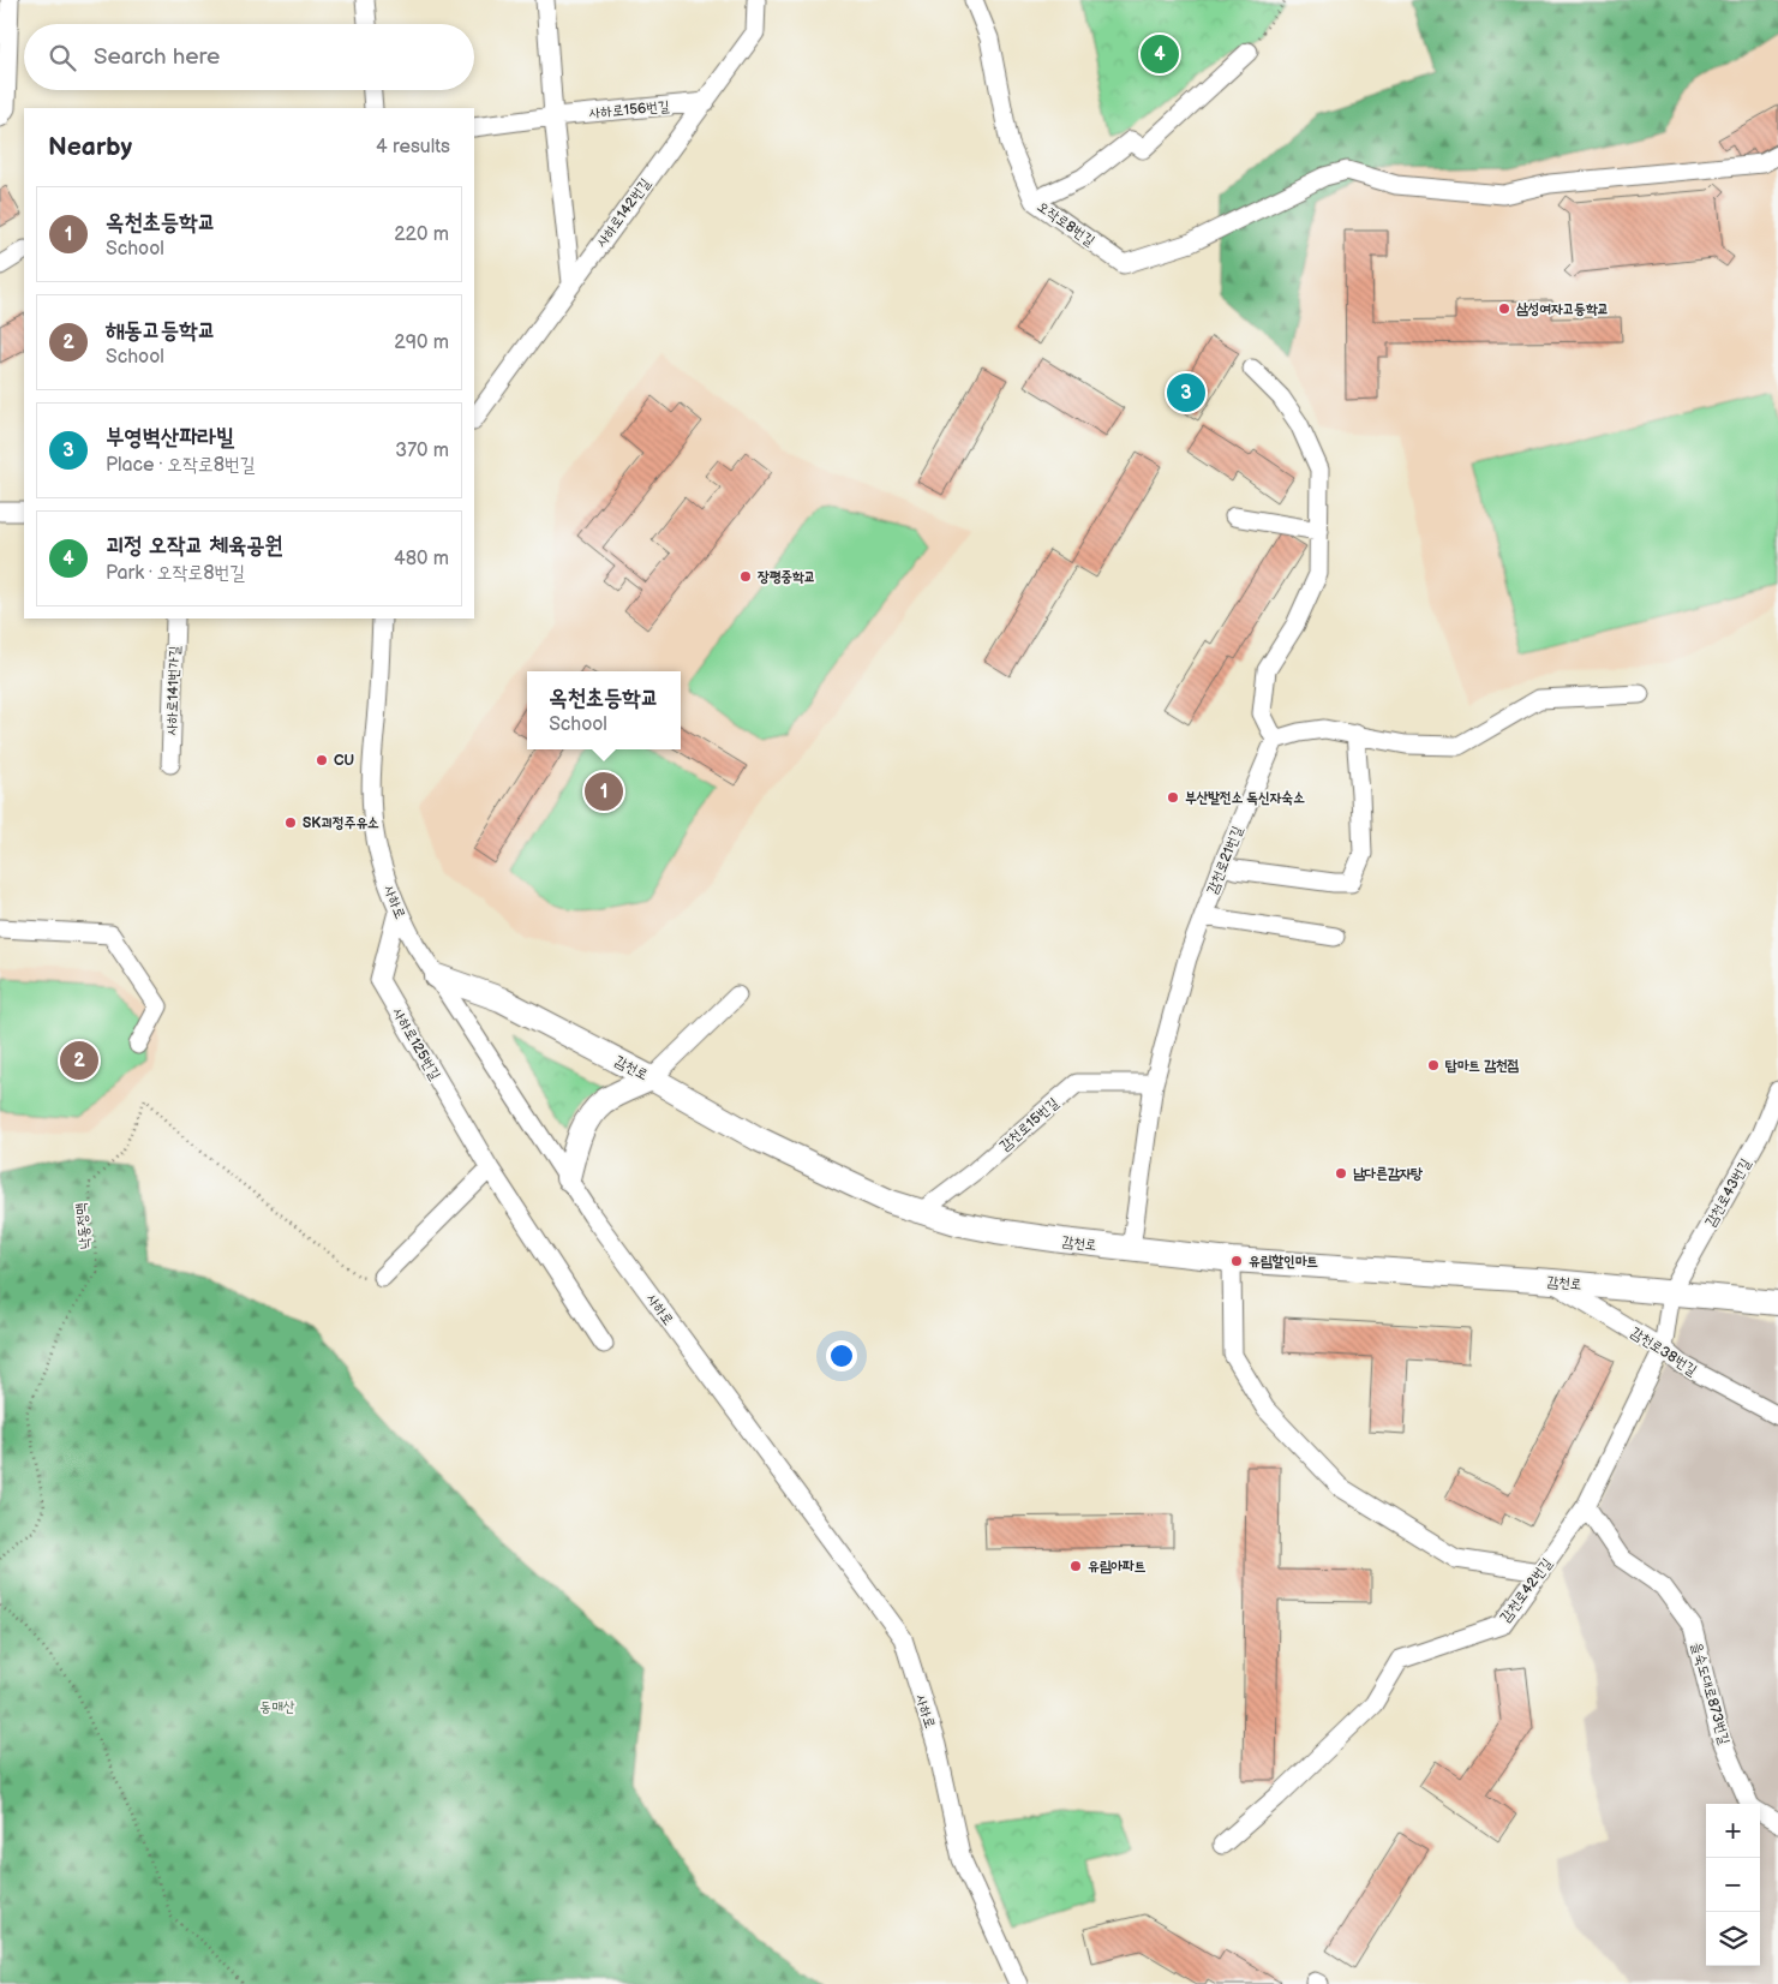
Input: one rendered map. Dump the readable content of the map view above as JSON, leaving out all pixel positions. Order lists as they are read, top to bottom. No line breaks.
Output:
{"streets":{"main road":["감천로"],"street":["사하로156번길","사하로142번길","오작로8번길","사하로141번가길","감천로21번길","사하로","사하로125번길","감천로15번길","감천로43번길","감천로38번길","감천로42번길","을숙도대로873번길"],"path":["낙동정맥"]},"crossings":[["사하로156번길","사하로142번길"],["감천로21번길","감천로"],["감천로21번길","감천로15번길"],["사하로","사하로125번길"],["사하로","감천로"],["감천로","감천로15번길"],["감천로","감천로43번길"],["감천로","감천로38번길"],["감천로","감천로42번길"],["감천로43번길","감천로42번길"],["감천로38번길","감천로42번길"],["감천로42번길","을숙도대로873번길"]],"parks":["동매산"],"places":["삼성여자고등학교","장평중학교","CU","부산발전소 독신자숙소","SK괴정주유소","탑마트 감천점","남다른감자탕","유림할인마트","유림아파트"],"page":{"search":"Search here","pins":["4","3","1","2"],"heading":["Nearby","4 results"],"list":[{"mark":"1","name":"옥천초등학교","note":"School","value":"220 m"},{"mark":"2","name":"해동고등학교","note":"School","value":"290 m"},{"mark":"3","name":"부영벽산파라빌","note":"Place · 오작로8번길","value":"370 m"},{"mark":"4","name":"괴정 오작교 체육공원","note":"Park · 오작로8번길","value":"480 m"}],"popup":["옥천초등학교","School"],"map_buttons":["+","−"]}}
